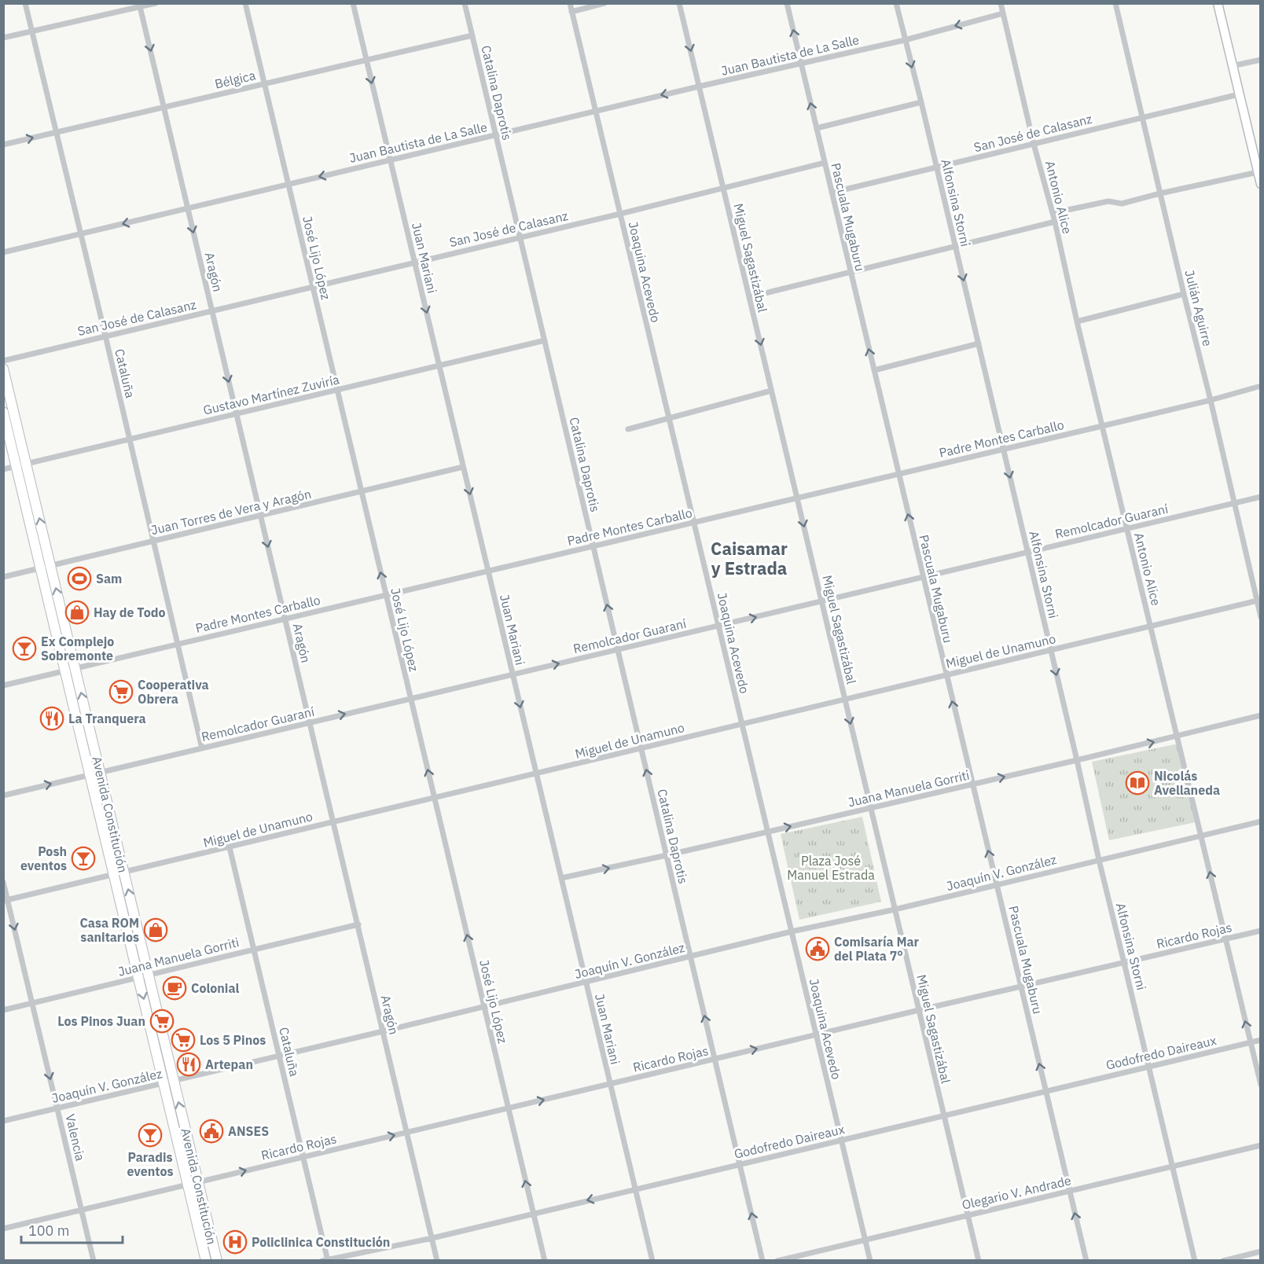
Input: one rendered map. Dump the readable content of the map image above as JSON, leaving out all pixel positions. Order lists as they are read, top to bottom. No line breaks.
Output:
{"streets":{"main road":["Avenida Constitución"],"street":["Juan Bautista de La Salle","Bélgica","Catalina Daprotis","San José de Calasanz","Antonio Alice","Alfonsina Storni","Pascuala Mugaburu","José Lijo López","Juan Mariani","Miguel Sagastizábal","Aragón","Joaquina Acevedo","Julián Aguirre","Cataluña","Gustavo Martínez Zuviría","Padre Montes Carballo","Juan Torres de Vera y Aragón","Remolcador Guaraní","Miguel de Unamuno","Juana Manuela Gorriti","Joaquín V. González","Ricardo Rojas","Godofredo Daireaux","Valencia","Olegario V. Andrade"]},"crossings":[["Juan Bautista de La Salle","Catalina Daprotis"],["Juan Bautista de La Salle","Antonio Alice"],["Juan Bautista de La Salle","Alfonsina Storni"],["Juan Bautista de La Salle","Pascuala Mugaburu"],["Juan Bautista de La Salle","José Lijo López"],["Juan Bautista de La Salle","Juan Mariani"],["Juan Bautista de La Salle","Miguel Sagastizábal"],["Juan Bautista de La Salle","Aragón"],["Juan Bautista de La Salle","Joaquina Acevedo"],["Juan Bautista de La Salle","Cataluña"],["Bélgica","Catalina Daprotis"],["Bélgica","José Lijo López"],["Bélgica","Juan Mariani"],["Bélgica","Aragón"],["Bélgica","Cataluña"],["Catalina Daprotis","San José de Calasanz"],["Catalina Daprotis","Gustavo Martínez Zuviría"],["Catalina Daprotis","Padre Montes Carballo"],["Catalina Daprotis","Remolcador Guaraní"],["Catalina Daprotis","Miguel de Unamuno"],["Catalina Daprotis","Juana Manuela Gorriti"],["Catalina Daprotis","Joaquín V. González"],["Catalina Daprotis","Ricardo Rojas"],["Catalina Daprotis","Godofredo Daireaux"],["San José de Calasanz","Antonio Alice"],["San José de Calasanz","Alfonsina Storni"],["San José de Calasanz","Pascuala Mugaburu"],["San José de Calasanz","José Lijo López"],["San José de Calasanz","Juan Mariani"],["San José de Calasanz","Miguel Sagastizábal"],["San José de Calasanz","Aragón"],["San José de Calasanz","Joaquina Acevedo"],["San José de Calasanz","Julián Aguirre"],["San José de Calasanz","Cataluña"],["Antonio Alice","Padre Montes Carballo"],["Antonio Alice","Remolcador Guaraní"],["Antonio Alice","Miguel de Unamuno"],["Antonio Alice","Juana Manuela Gorriti"],["Antonio Alice","Joaquín V. González"],["Antonio Alice","Ricardo Rojas"],["Antonio Alice","Godofredo Daireaux"],["Alfonsina Storni","Padre Montes Carballo"],["Alfonsina Storni","Remolcador Guaraní"],["Alfonsina Storni","Miguel de Unamuno"],["Alfonsina Storni","Juana Manuela Gorriti"],["Alfonsina Storni","Joaquín V. González"],["Alfonsina Storni","Ricardo Rojas"],["Alfonsina Storni","Godofredo Daireaux"],["Alfonsina Storni","Olegario V. Andrade"],["Pascuala Mugaburu","Padre Montes Carballo"],["Pascuala Mugaburu","Remolcador Guaraní"],["Pascuala Mugaburu","Miguel de Unamuno"],["Pascuala Mugaburu","Juana Manuela Gorriti"],["Pascuala Mugaburu","Joaquín V. González"],["Pascuala Mugaburu","Ricardo Rojas"],["Pascuala Mugaburu","Godofredo Daireaux"],["Pascuala Mugaburu","Olegario V. Andrade"],["José Lijo López","Gustavo Martínez Zuviría"],["José Lijo López","Padre Montes Carballo"],["José Lijo López","Juan Torres de Vera y Aragón"],["José Lijo López","Remolcador Guaraní"],["José Lijo López","Miguel de Unamuno"],["José Lijo López","Joaquín V. González"],["José Lijo López","Ricardo Rojas"],["José Lijo López","Godofredo Daireaux"],["Juan Mariani","Gustavo Martínez Zuviría"],["Juan Mariani","Padre Montes Carballo"],["Juan Mariani","Juan Torres de Vera y Aragón"],["Juan Mariani","Remolcador Guaraní"],["Juan Mariani","Miguel de Unamuno"],["Juan Mariani","Juana Manuela Gorriti"],["Juan Mariani","Joaquín V. González"],["Juan Mariani","Ricardo Rojas"],["Juan Mariani","Godofredo Daireaux"],["Miguel Sagastizábal","Padre Montes Carballo"],["Miguel Sagastizábal","Remolcador Guaraní"],["Miguel Sagastizábal","Miguel de Unamuno"],["Miguel Sagastizábal","Juana Manuela Gorriti"],["Miguel Sagastizábal","Joaquín V. González"],["Miguel Sagastizábal","Ricardo Rojas"],["Miguel Sagastizábal","Godofredo Daireaux"],["Miguel Sagastizábal","Olegario V. Andrade"],["Aragón","Gustavo Martínez Zuviría"],["Aragón","Padre Montes Carballo"],["Aragón","Juan Torres de Vera y Aragón"],["Aragón","Remolcador Guaraní"],["Aragón","Miguel de Unamuno"],["Aragón","Juana Manuela Gorriti"],["Aragón","Joaquín V. González"],["Aragón","Ricardo Rojas"],["Aragón","Godofredo Daireaux"],["Joaquina Acevedo","Padre Montes Carballo"],["Joaquina Acevedo","Remolcador Guaraní"],["Joaquina Acevedo","Miguel de Unamuno"],["Joaquina Acevedo","Juana Manuela Gorriti"],["Joaquina Acevedo","Joaquín V. González"],["Joaquina Acevedo","Ricardo Rojas"],["Joaquina Acevedo","Godofredo Daireaux"],["Joaquina Acevedo","Olegario V. Andrade"],["Julián Aguirre","Padre Montes Carballo"],["Julián Aguirre","Remolcador Guaraní"],["Julián Aguirre","Miguel de Unamuno"],["Cataluña","Gustavo Martínez Zuviría"],["Cataluña","Padre Montes Carballo"],["Cataluña","Juan Torres de Vera y Aragón"],["Cataluña","Remolcador Guaraní"],["Cataluña","Miguel de Unamuno"],["Cataluña","Juana Manuela Gorriti"],["Cataluña","Joaquín V. González"],["Cataluña","Ricardo Rojas"],["Cataluña","Godofredo Daireaux"],["Gustavo Martínez Zuviría","Avenida Constitución"],["Padre Montes Carballo","Avenida Constitución"],["Juan Torres de Vera y Aragón","Avenida Constitución"],["Remolcador Guaraní","Avenida Constitución"],["Miguel de Unamuno","Avenida Constitución"],["Miguel de Unamuno","Valencia"],["Juana Manuela Gorriti","Avenida Constitución"],["Juana Manuela Gorriti","Valencia"],["Avenida Constitución","Joaquín V. González"],["Avenida Constitución","Ricardo Rojas"],["Joaquín V. González","Valencia"],["Ricardo Rojas","Valencia"]],"one_way":["Juan Bautista de La Salle","Pascuala Mugaburu","José Lijo López","Juana Manuela Gorriti","Valencia"],"districts":["Caisamar y Estrada"],"parks":["Plaza José Manuel Estrada"],"places":{"sports":["Sam"],"shop":["Hay de Todo","Casa ROM sanitarios"],"bar":["Ex Complejo Sobremonte","Posh eventos","Paradis eventos"],"supermarket":["Cooperativa Obrera","Los Pinos Juan","Los 5 Pinos"],"restaurant":["La Tranquera","Artepan"],"library":["Nicolás Avellaneda"],"public building":["Comisaría Mar del Plata 7°","ANSES"],"cafe":["Colonial"],"hospital":["Policlinica Constitución"]},"scale_bar":"100 m"}
